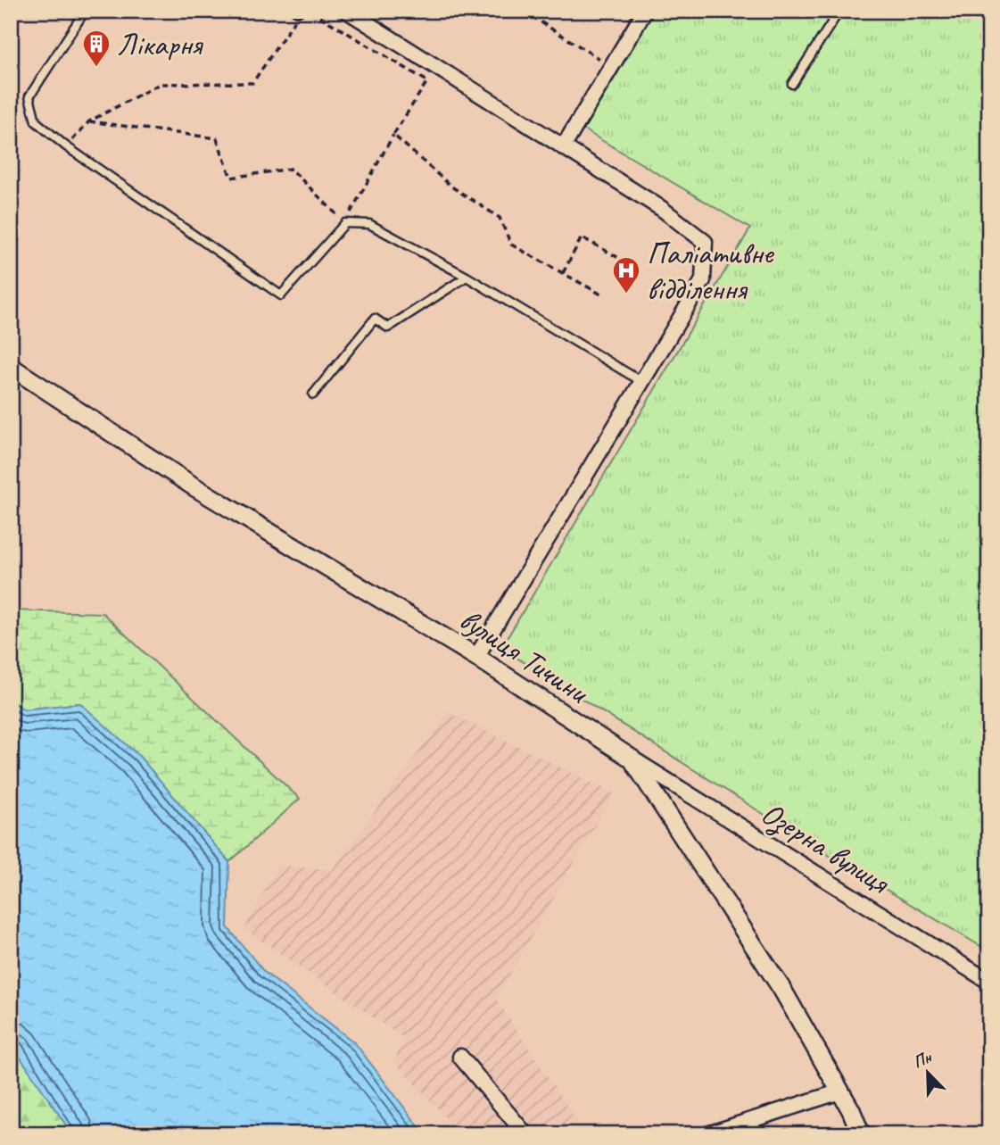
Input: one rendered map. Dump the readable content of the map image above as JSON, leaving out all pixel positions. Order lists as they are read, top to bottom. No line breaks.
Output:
{"streets":{"street":["вулиця Тичини","Озерна вулиця"]},"crossings":[["вулиця Тичини","Озерна вулиця"]],"places":{"building":["Лікарня"],"hospital":["Паліативне відділення"]},"north":"top left"}
